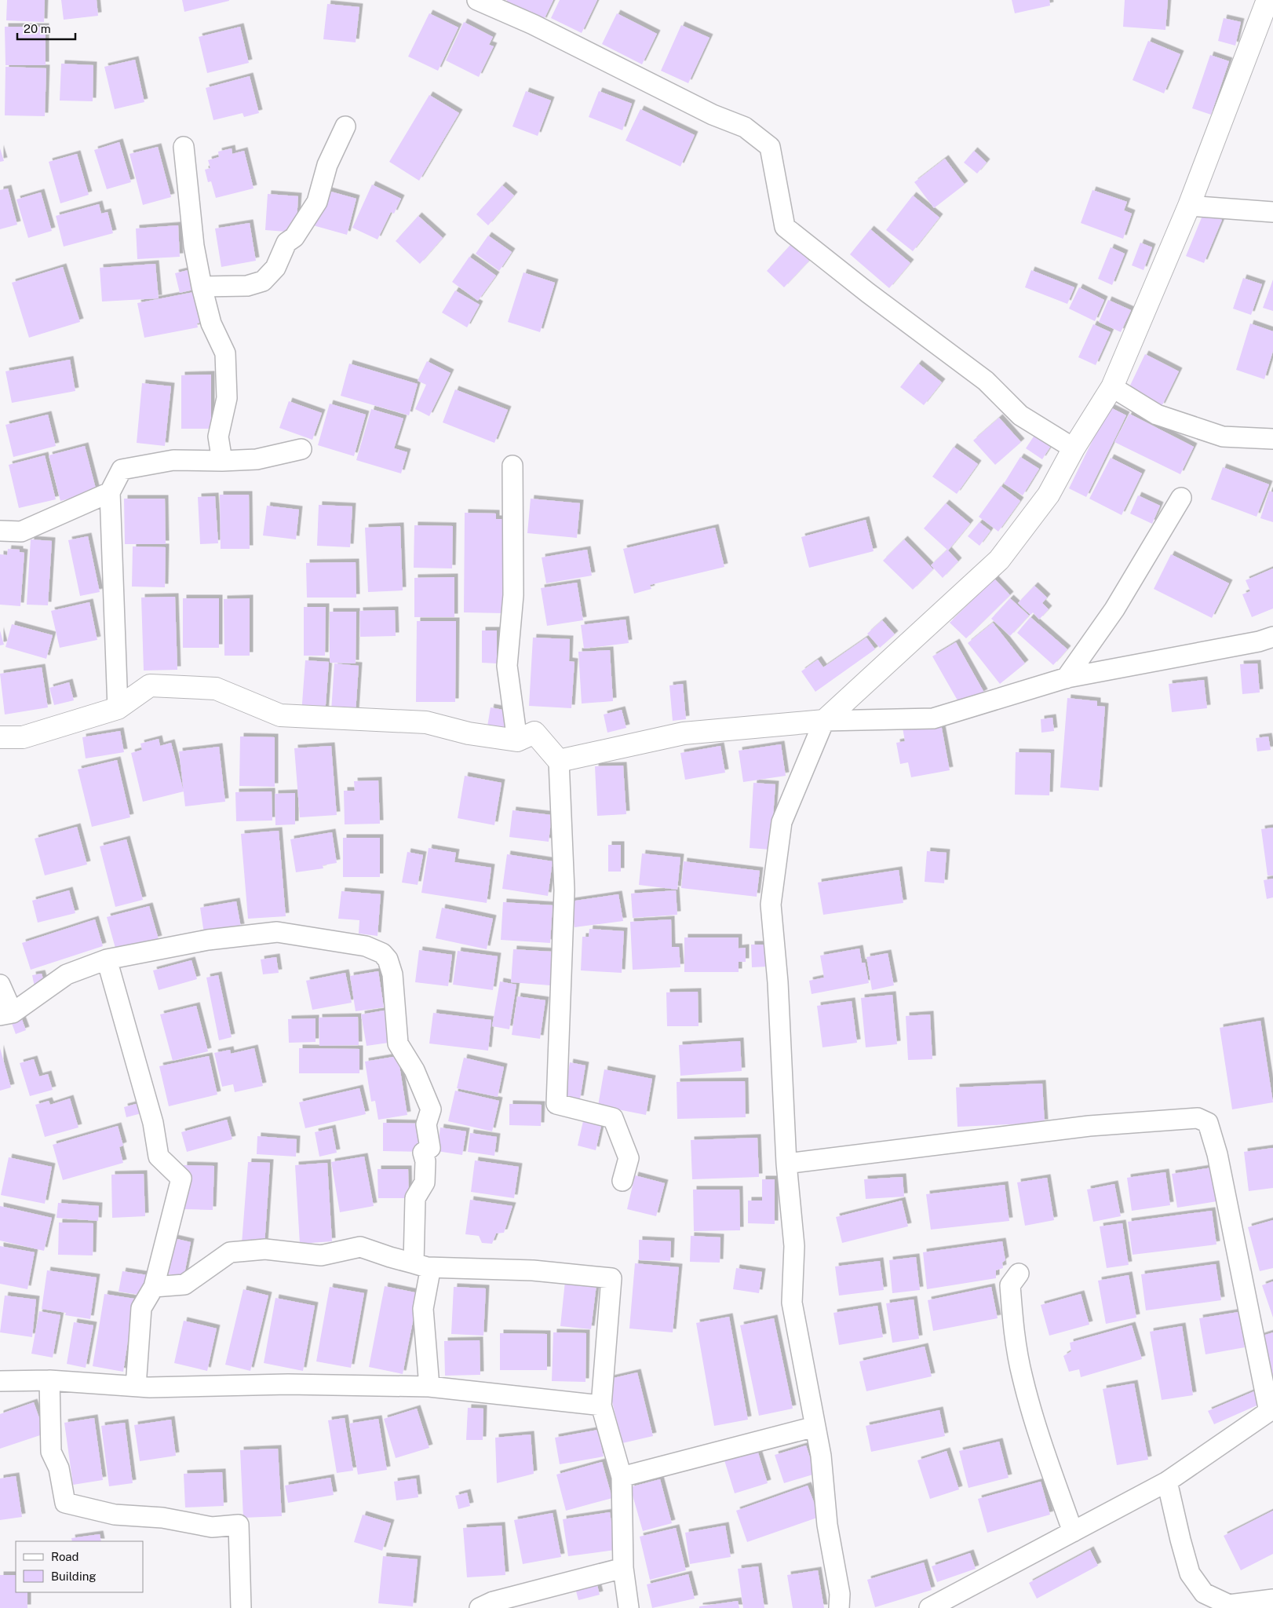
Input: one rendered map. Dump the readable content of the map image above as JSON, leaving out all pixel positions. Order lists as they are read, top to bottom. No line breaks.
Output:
{"legend":["Road","Building"],"scale_bar":"20 m"}
